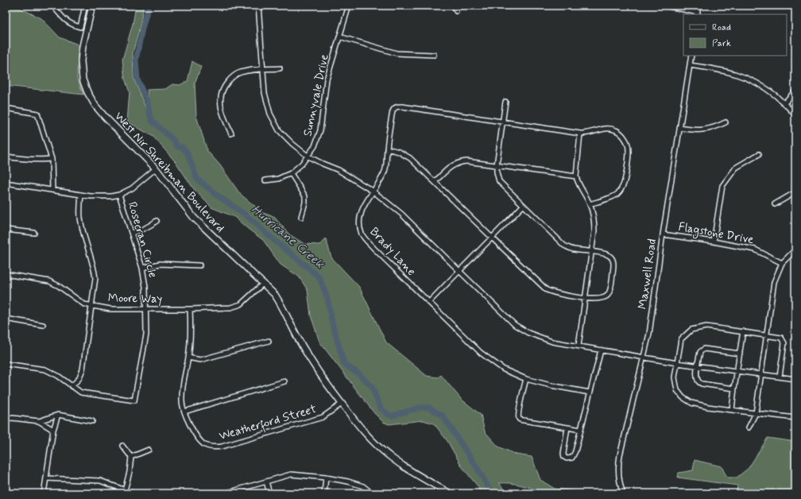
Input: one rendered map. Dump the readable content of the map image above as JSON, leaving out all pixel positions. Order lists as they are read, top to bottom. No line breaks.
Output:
{"streets":{"main road":["West Nir Shreibman Boulevard"],"street":["Sunnyvale Drive","Flagstone Drive","Rosecran Circle","Brady Lane","Maxwell Road","Moore Way","Weatherford Street"]},"crossings":[["West Nir Shreibman Boulevard","Moore Way"],["West Nir Shreibman Boulevard","Weatherford Street"],["Flagstone Drive","Maxwell Road"],["Rosecran Circle","Moore Way"],["Moore Way","Weatherford Street"]],"water":["Hurricane Creek"],"legend":["Road","Park"]}
